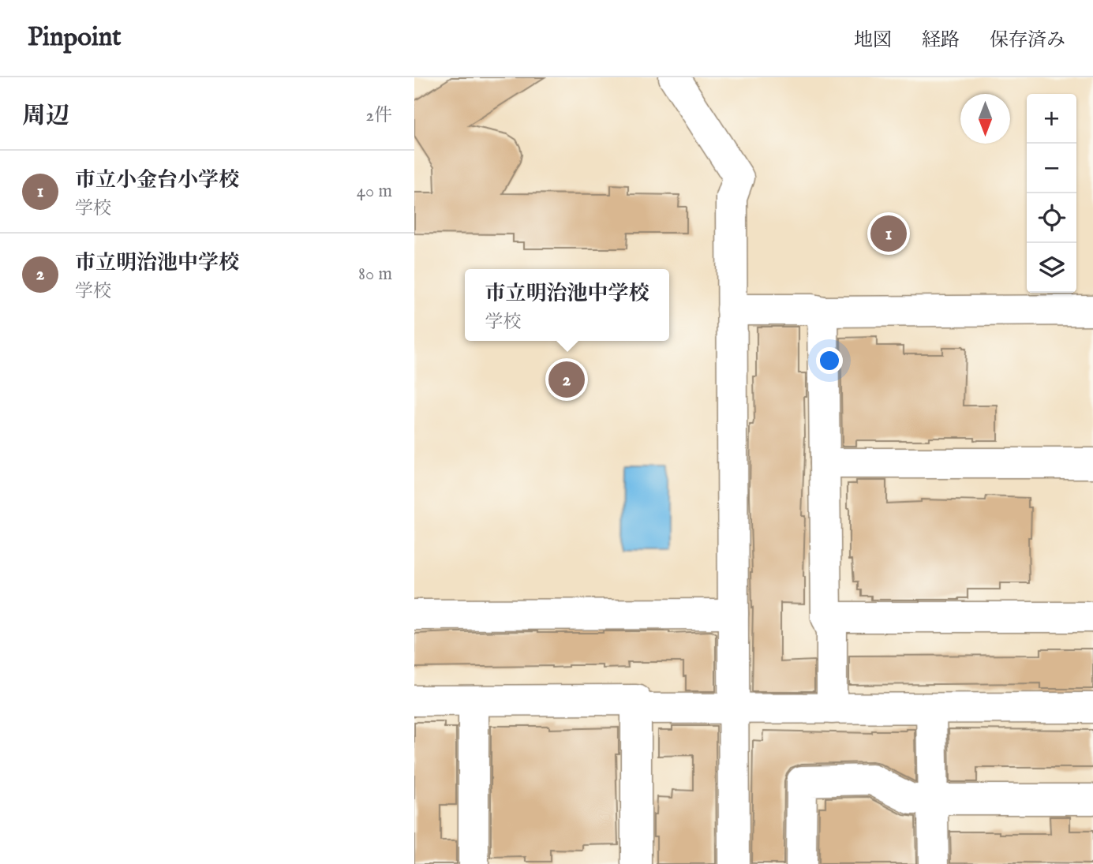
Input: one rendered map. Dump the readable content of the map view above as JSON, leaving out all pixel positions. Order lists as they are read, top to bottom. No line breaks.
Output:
{"north":"bottom","page":{"header":"Pinpoint","nav":["地図","経路","保存済み"],"heading":["周辺","2件"],"map_buttons":["+","−"],"list":[{"mark":"1","name":"市立小金台小学校","note":"学校","value":"40 m"},{"mark":"2","name":"市立明治池中学校","note":"学校","value":"80 m"}],"pins":["1","2"],"popup":["市立明治池中学校","学校"]}}
